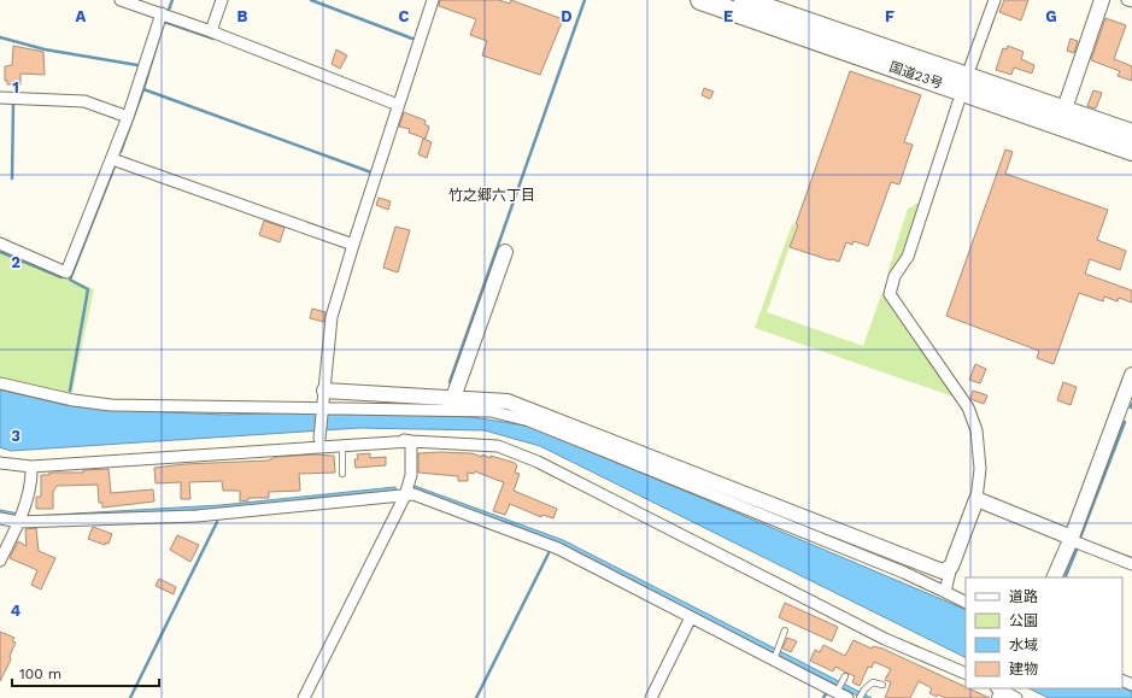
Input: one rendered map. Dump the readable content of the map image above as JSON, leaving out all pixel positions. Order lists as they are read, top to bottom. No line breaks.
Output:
{"streets":{"highway":["国道23号"]},"districts":["竹之郷六丁目"],"legend":["道路","公園","水域","建物"],"scale_bar":"100 m","grid":{"columns":["A","B","C","D","E","F","G"],"rows":["1","2","3","4"]}}
